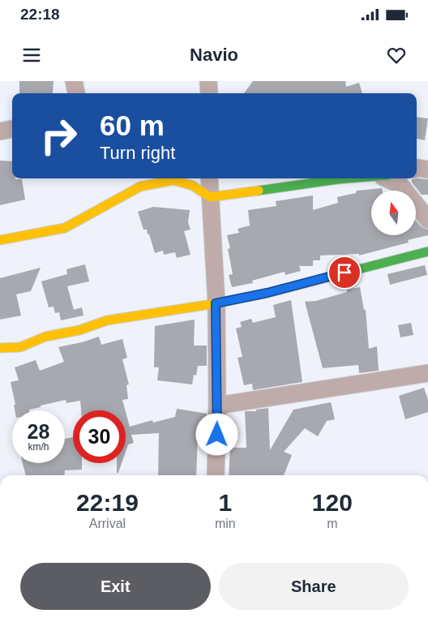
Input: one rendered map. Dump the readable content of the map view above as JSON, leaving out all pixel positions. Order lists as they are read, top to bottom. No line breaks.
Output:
{"north":"top","page":{"status":"22:18","header":"Navio","turn":["60 m","Turn right"],"speed":"28 km/h","limit":"30","eta":["22:19","Arrival","1","min","120","m"],"buttons":["Exit","Share"]}}
